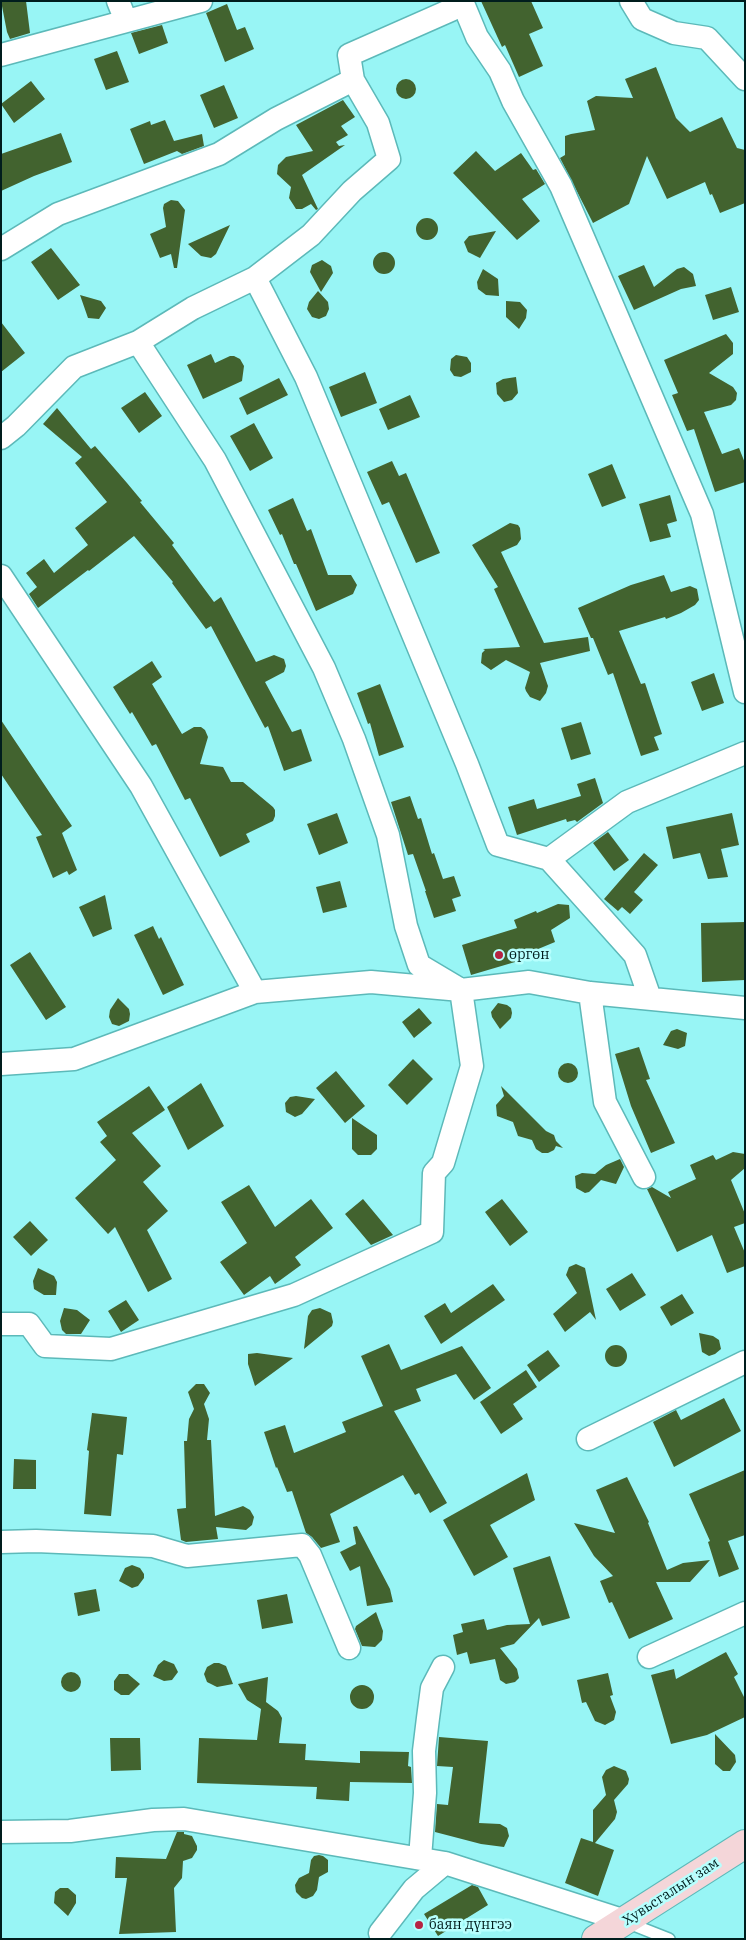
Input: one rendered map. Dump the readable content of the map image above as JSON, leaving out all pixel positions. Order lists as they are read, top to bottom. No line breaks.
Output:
{"streets":{"main road":["Хувьсгалын зам"]},"places":["өргөн","баян дүнгээ"]}
